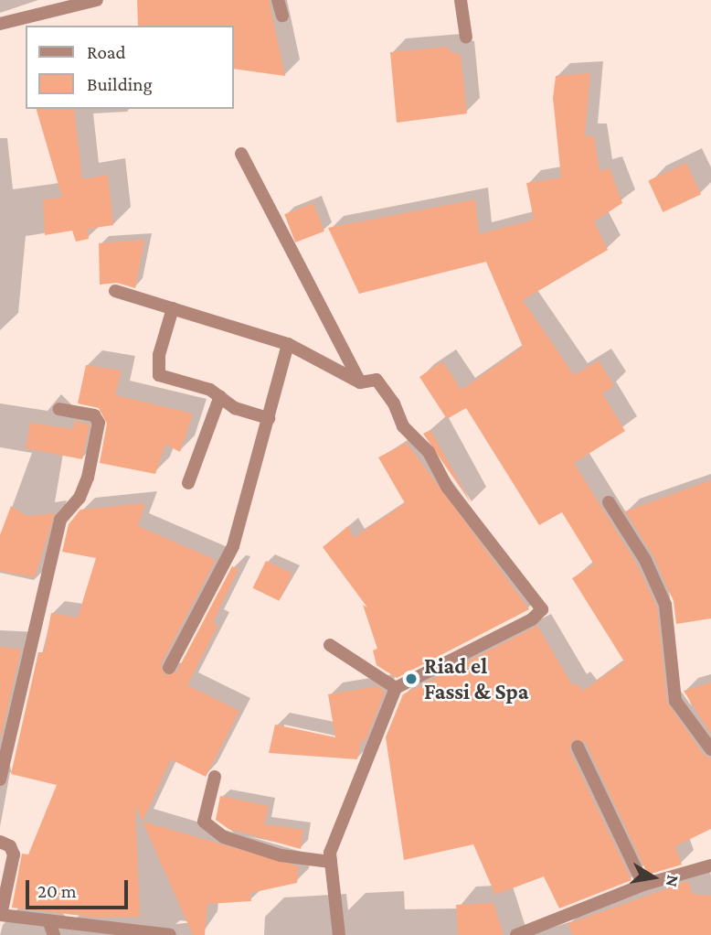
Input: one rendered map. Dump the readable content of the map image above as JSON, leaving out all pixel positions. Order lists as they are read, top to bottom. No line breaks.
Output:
{"places":["Riad el Fassi & Spa"],"legend":["Road","Building"],"scale_bar":"20 m","north":"right"}
